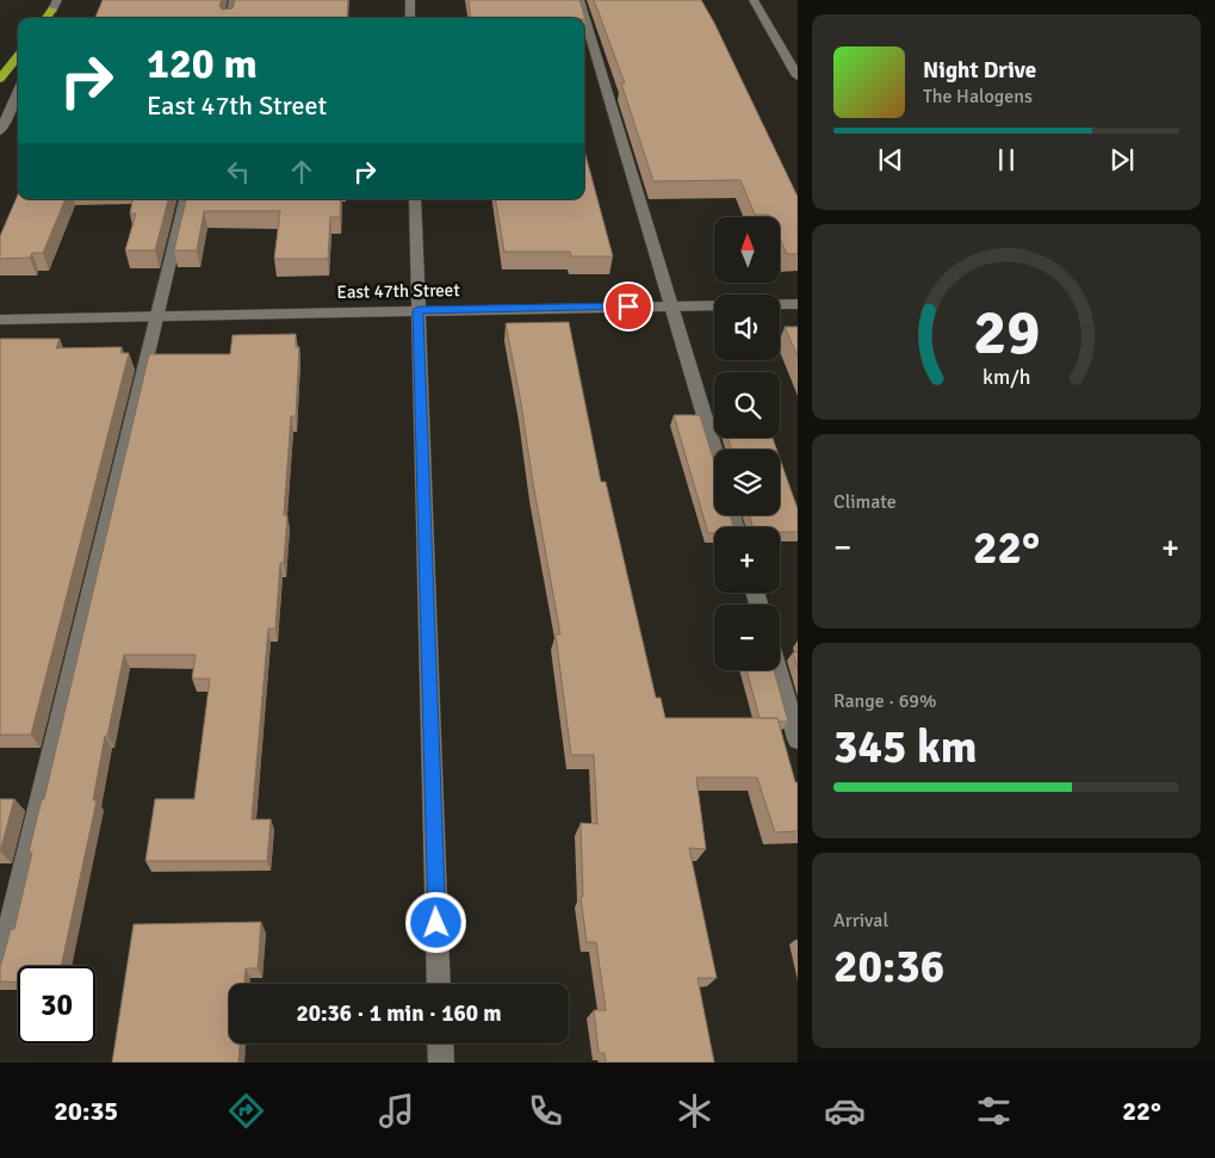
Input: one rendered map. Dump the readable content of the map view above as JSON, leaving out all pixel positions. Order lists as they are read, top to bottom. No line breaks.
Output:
{"streets":{"street":["East 47th Street"]},"north":"top","page":{"turn":["120 m","East 47th Street"],"song":["Night Drive","The Halogens"],"map_buttons":["+","−"],"tile":["Climate",["Range · 69%","345 km"],["Arrival","20:36"]],"heat":["−","22°","+"],"limit":"30","trip":"20:36 · 1 min · 160 m","tabs":["20:35","22°"],"gauge":["29","km/h"]}}
